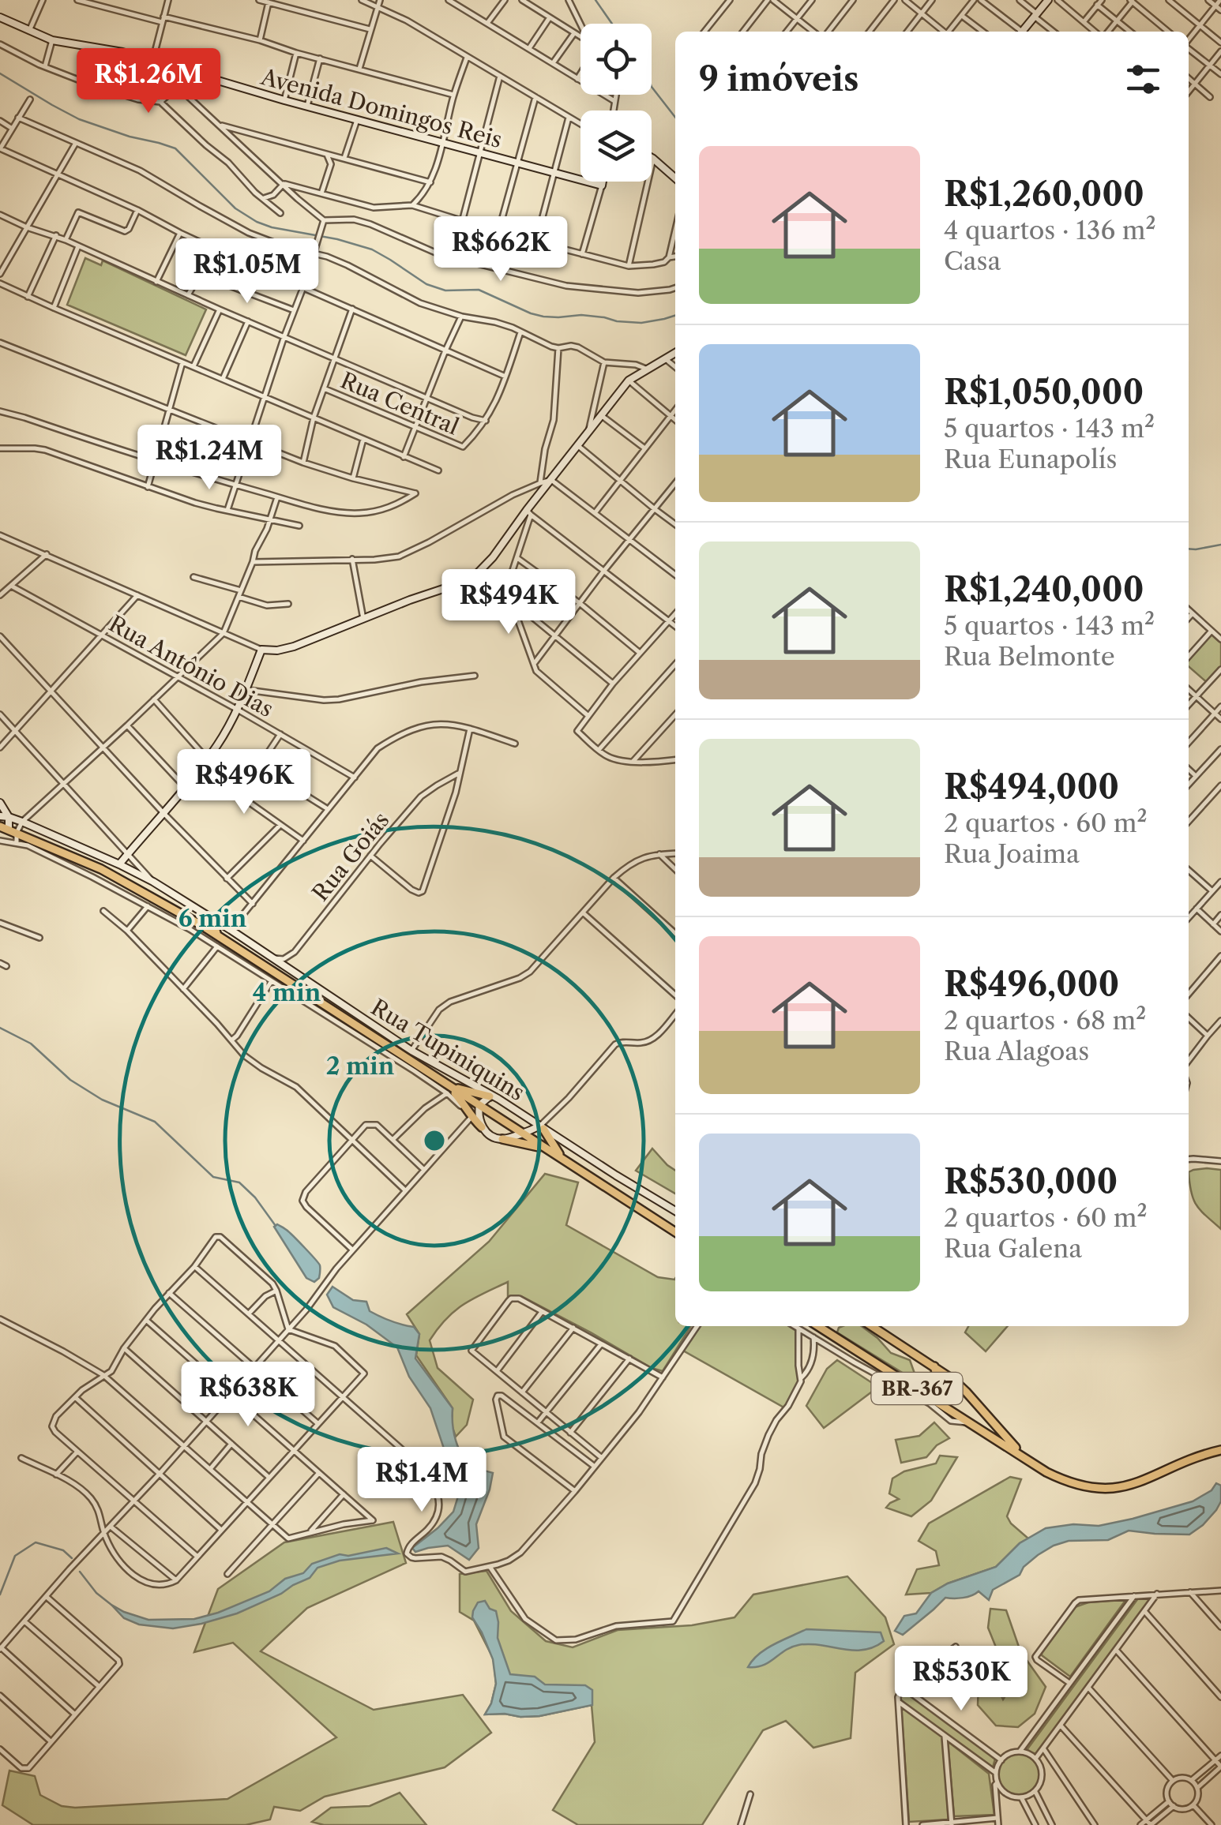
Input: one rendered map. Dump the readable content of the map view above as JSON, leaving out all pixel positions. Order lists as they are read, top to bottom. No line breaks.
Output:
{"streets":{"main road":["BR-367"],"street":["Avenida Domingos Reis","Rua Central","Rua Antônio Dias","Rua Goiás","Rua Tupiniquins"]},"crossings":[["Rua Goiás","Rua Tupiniquins"]],"page":{"heading":"9 imóveis","price":["R$1.26M","R$662K","R$1.05M","R$1.24M","R$494K","R$496K","R$638K","R$1.4M","R$530K"],"list":[{"name":"R$1,260,000","note":"4 quartos · 136 m² · Casa"},{"name":"R$1,050,000","note":"5 quartos · 143 m² · Rua Eunapolís"},{"name":"R$1,240,000","note":"5 quartos · 143 m² · Rua Belmonte"},{"name":"R$494,000","note":"2 quartos · 60 m² · Rua Joaima"},{"name":"R$496,000","note":"2 quartos · 68 m² · Rua Alagoas"},{"name":"R$530,000","note":"2 quartos · 60 m² · Rua Galena"}]},"rings":["6 min","4 min","2 min"]}
